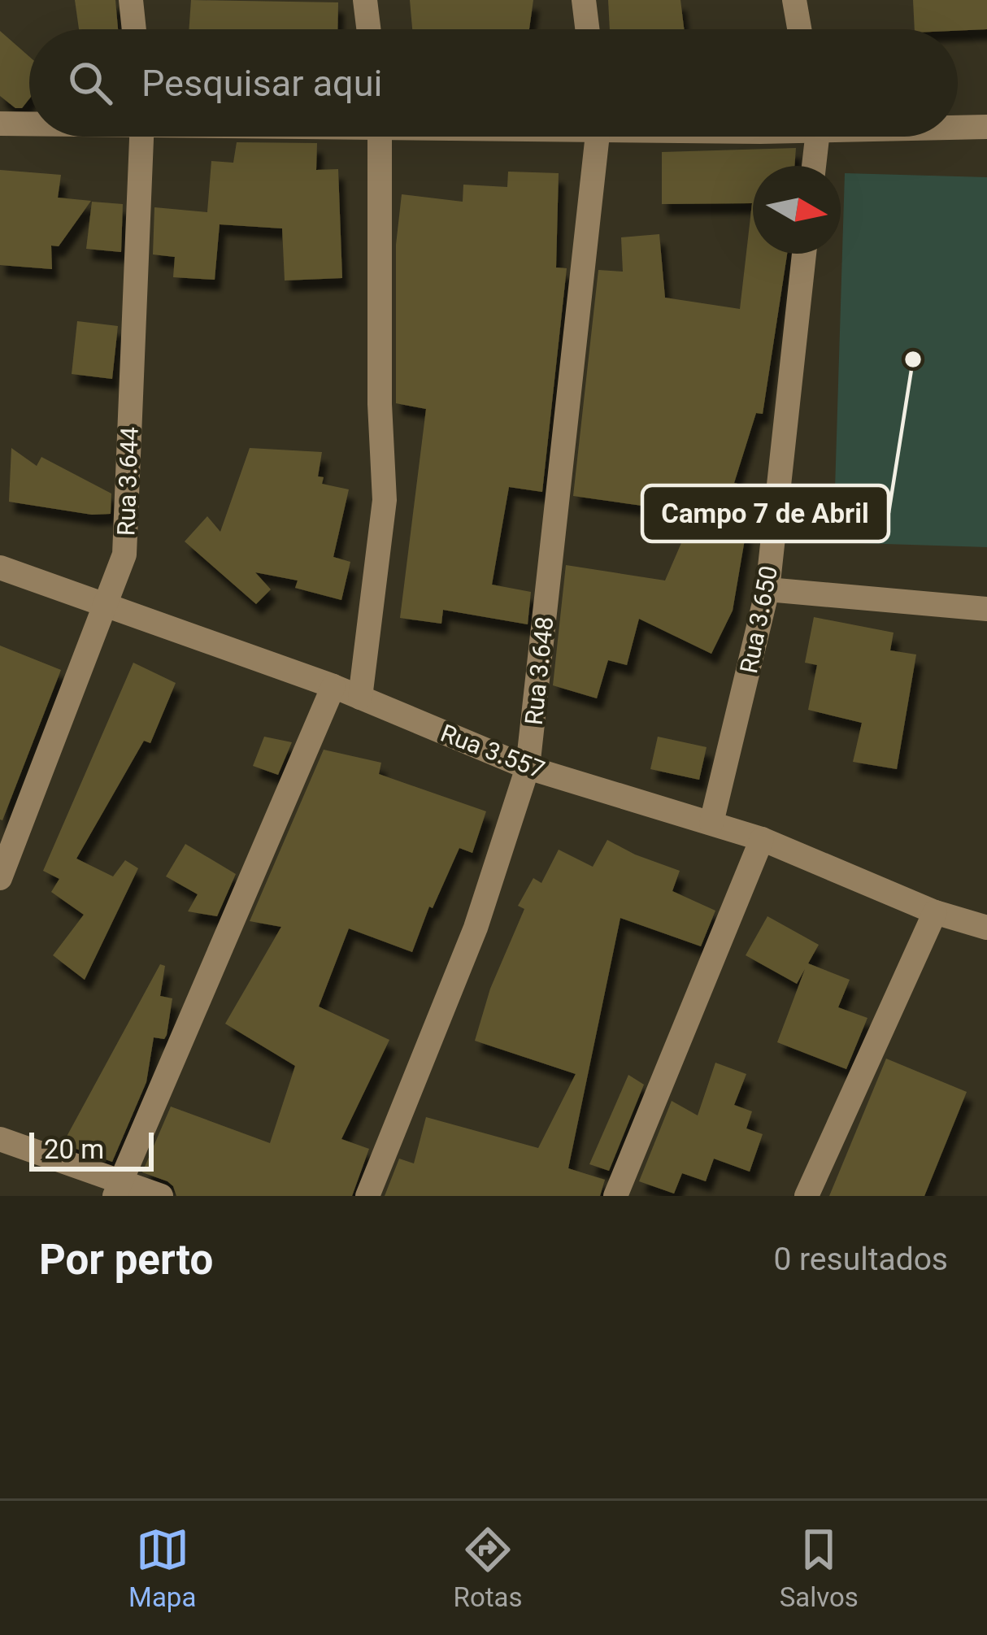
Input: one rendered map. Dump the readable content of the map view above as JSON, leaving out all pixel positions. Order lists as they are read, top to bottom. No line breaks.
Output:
{"streets":{"street":["Rua 3.644","Rua 3.650","Rua 3.648","Rua 3.557"]},"crossings":[["Rua 3.644","Rua 3.557"],["Rua 3.650","Rua 3.557"],["Rua 3.648","Rua 3.557"]],"places":["Campo 7 de Abril"],"scale_bar":"20 m","north":"right","page":{"search":"Pesquisar aqui","scale":"20 m","heading":["Por perto","0 resultados"],"nav":["Mapa","Rotas","Salvos"]}}
